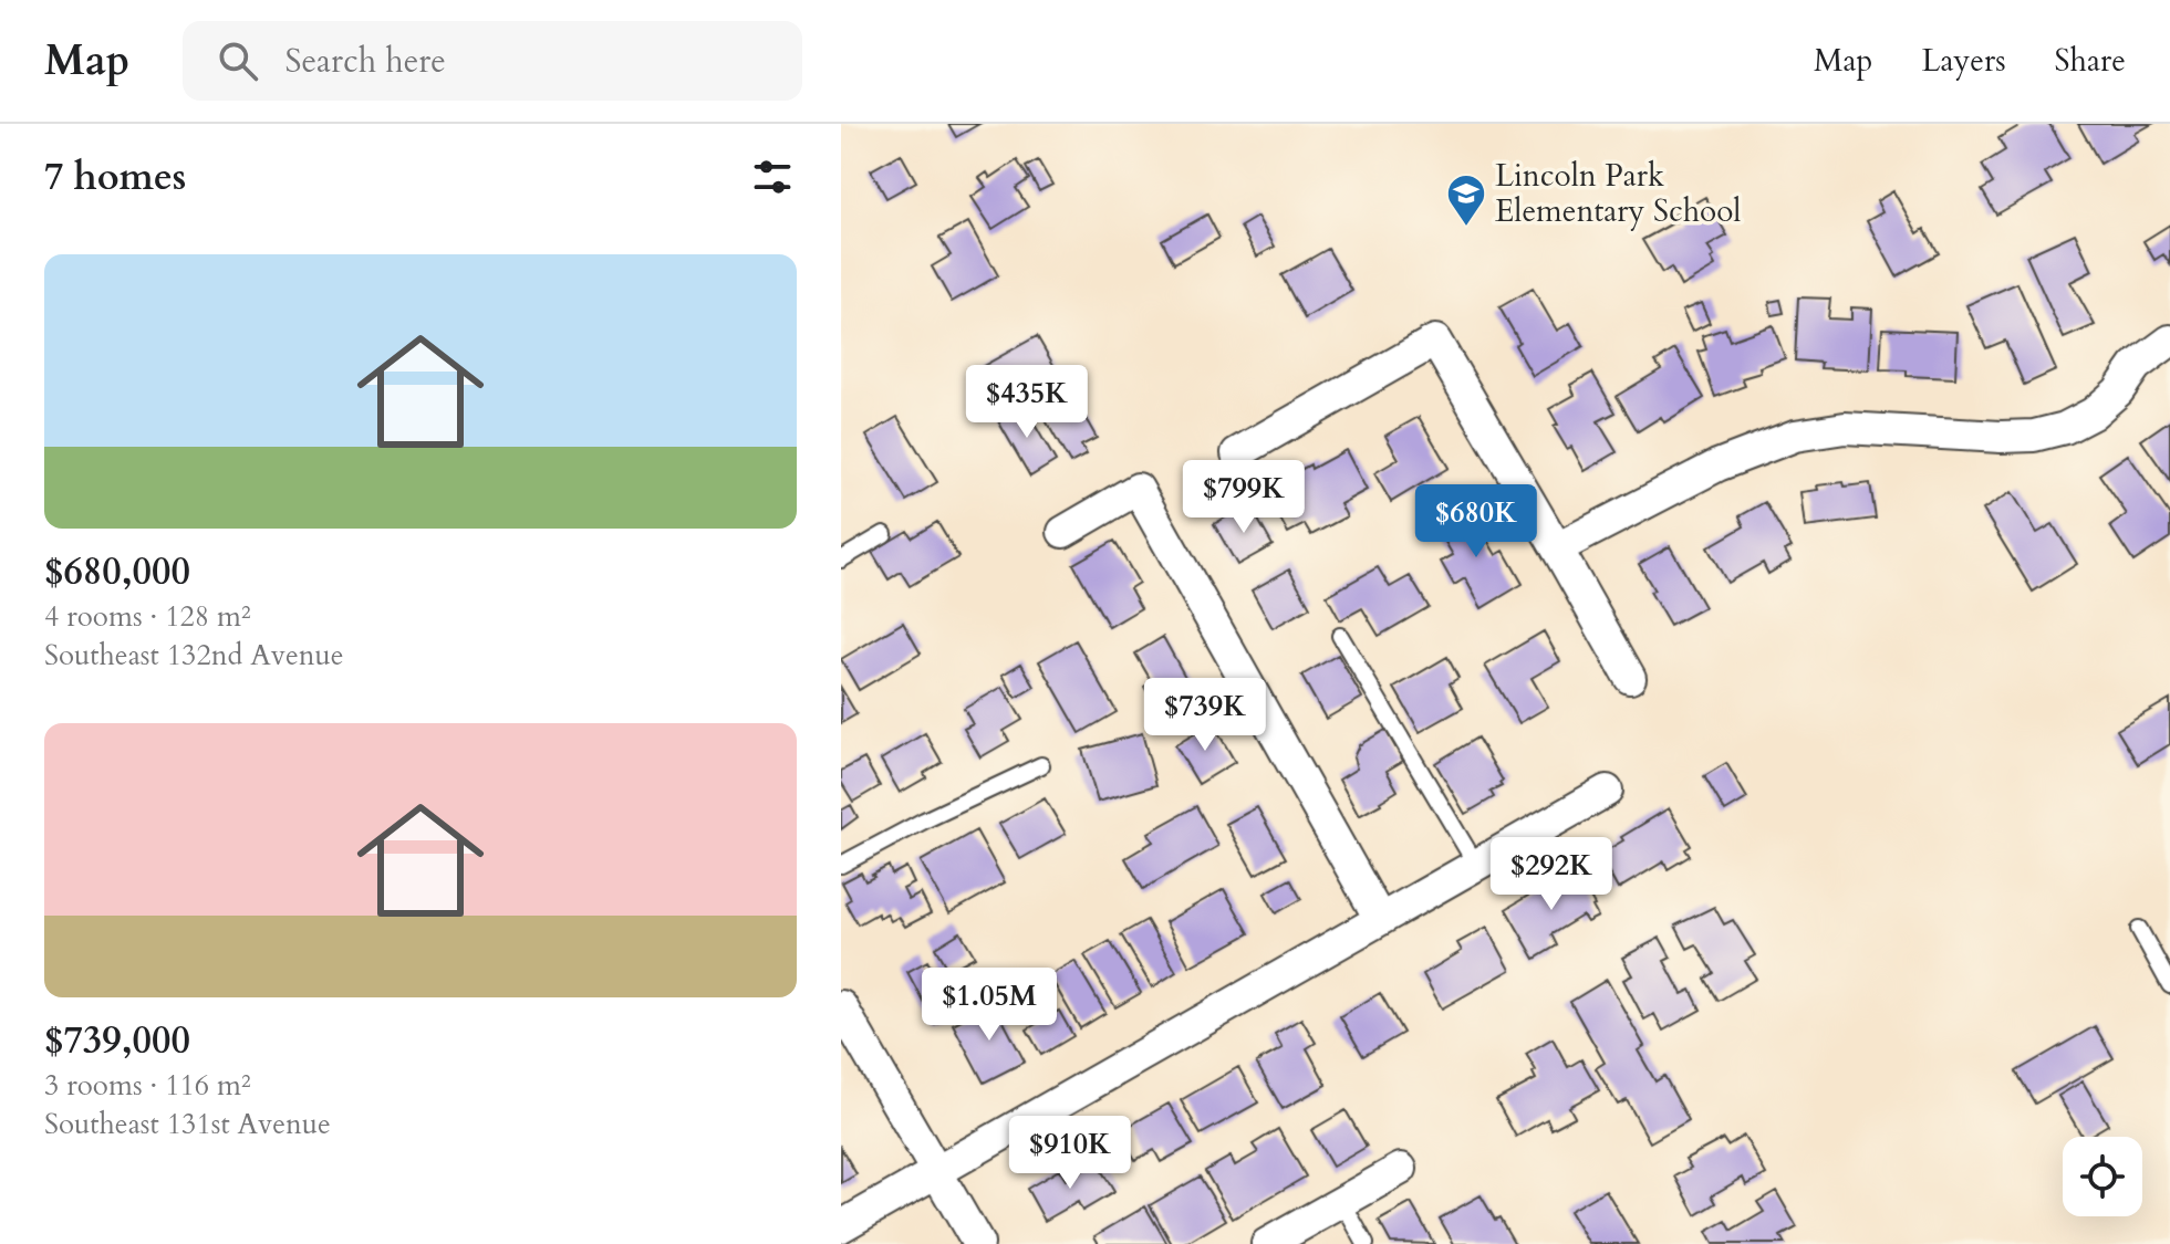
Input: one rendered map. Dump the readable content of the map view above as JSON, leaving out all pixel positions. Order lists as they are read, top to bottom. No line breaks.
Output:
{"places":{"school or university":["Lincoln Park Elementary School"]},"page":{"header":"Map","search":"Search here","nav":["Map","Layers","Share"],"heading":"7 homes","list":[{"name":"$680,000","note":"4 rooms · 128 m² · Southeast 132nd Avenue"},{"name":"$739,000","note":"3 rooms · 116 m² · Southeast 131st Avenue"}],"price":["$435K","$799K","$680K","$739K","$292K","$1.05M","$910K"]}}
